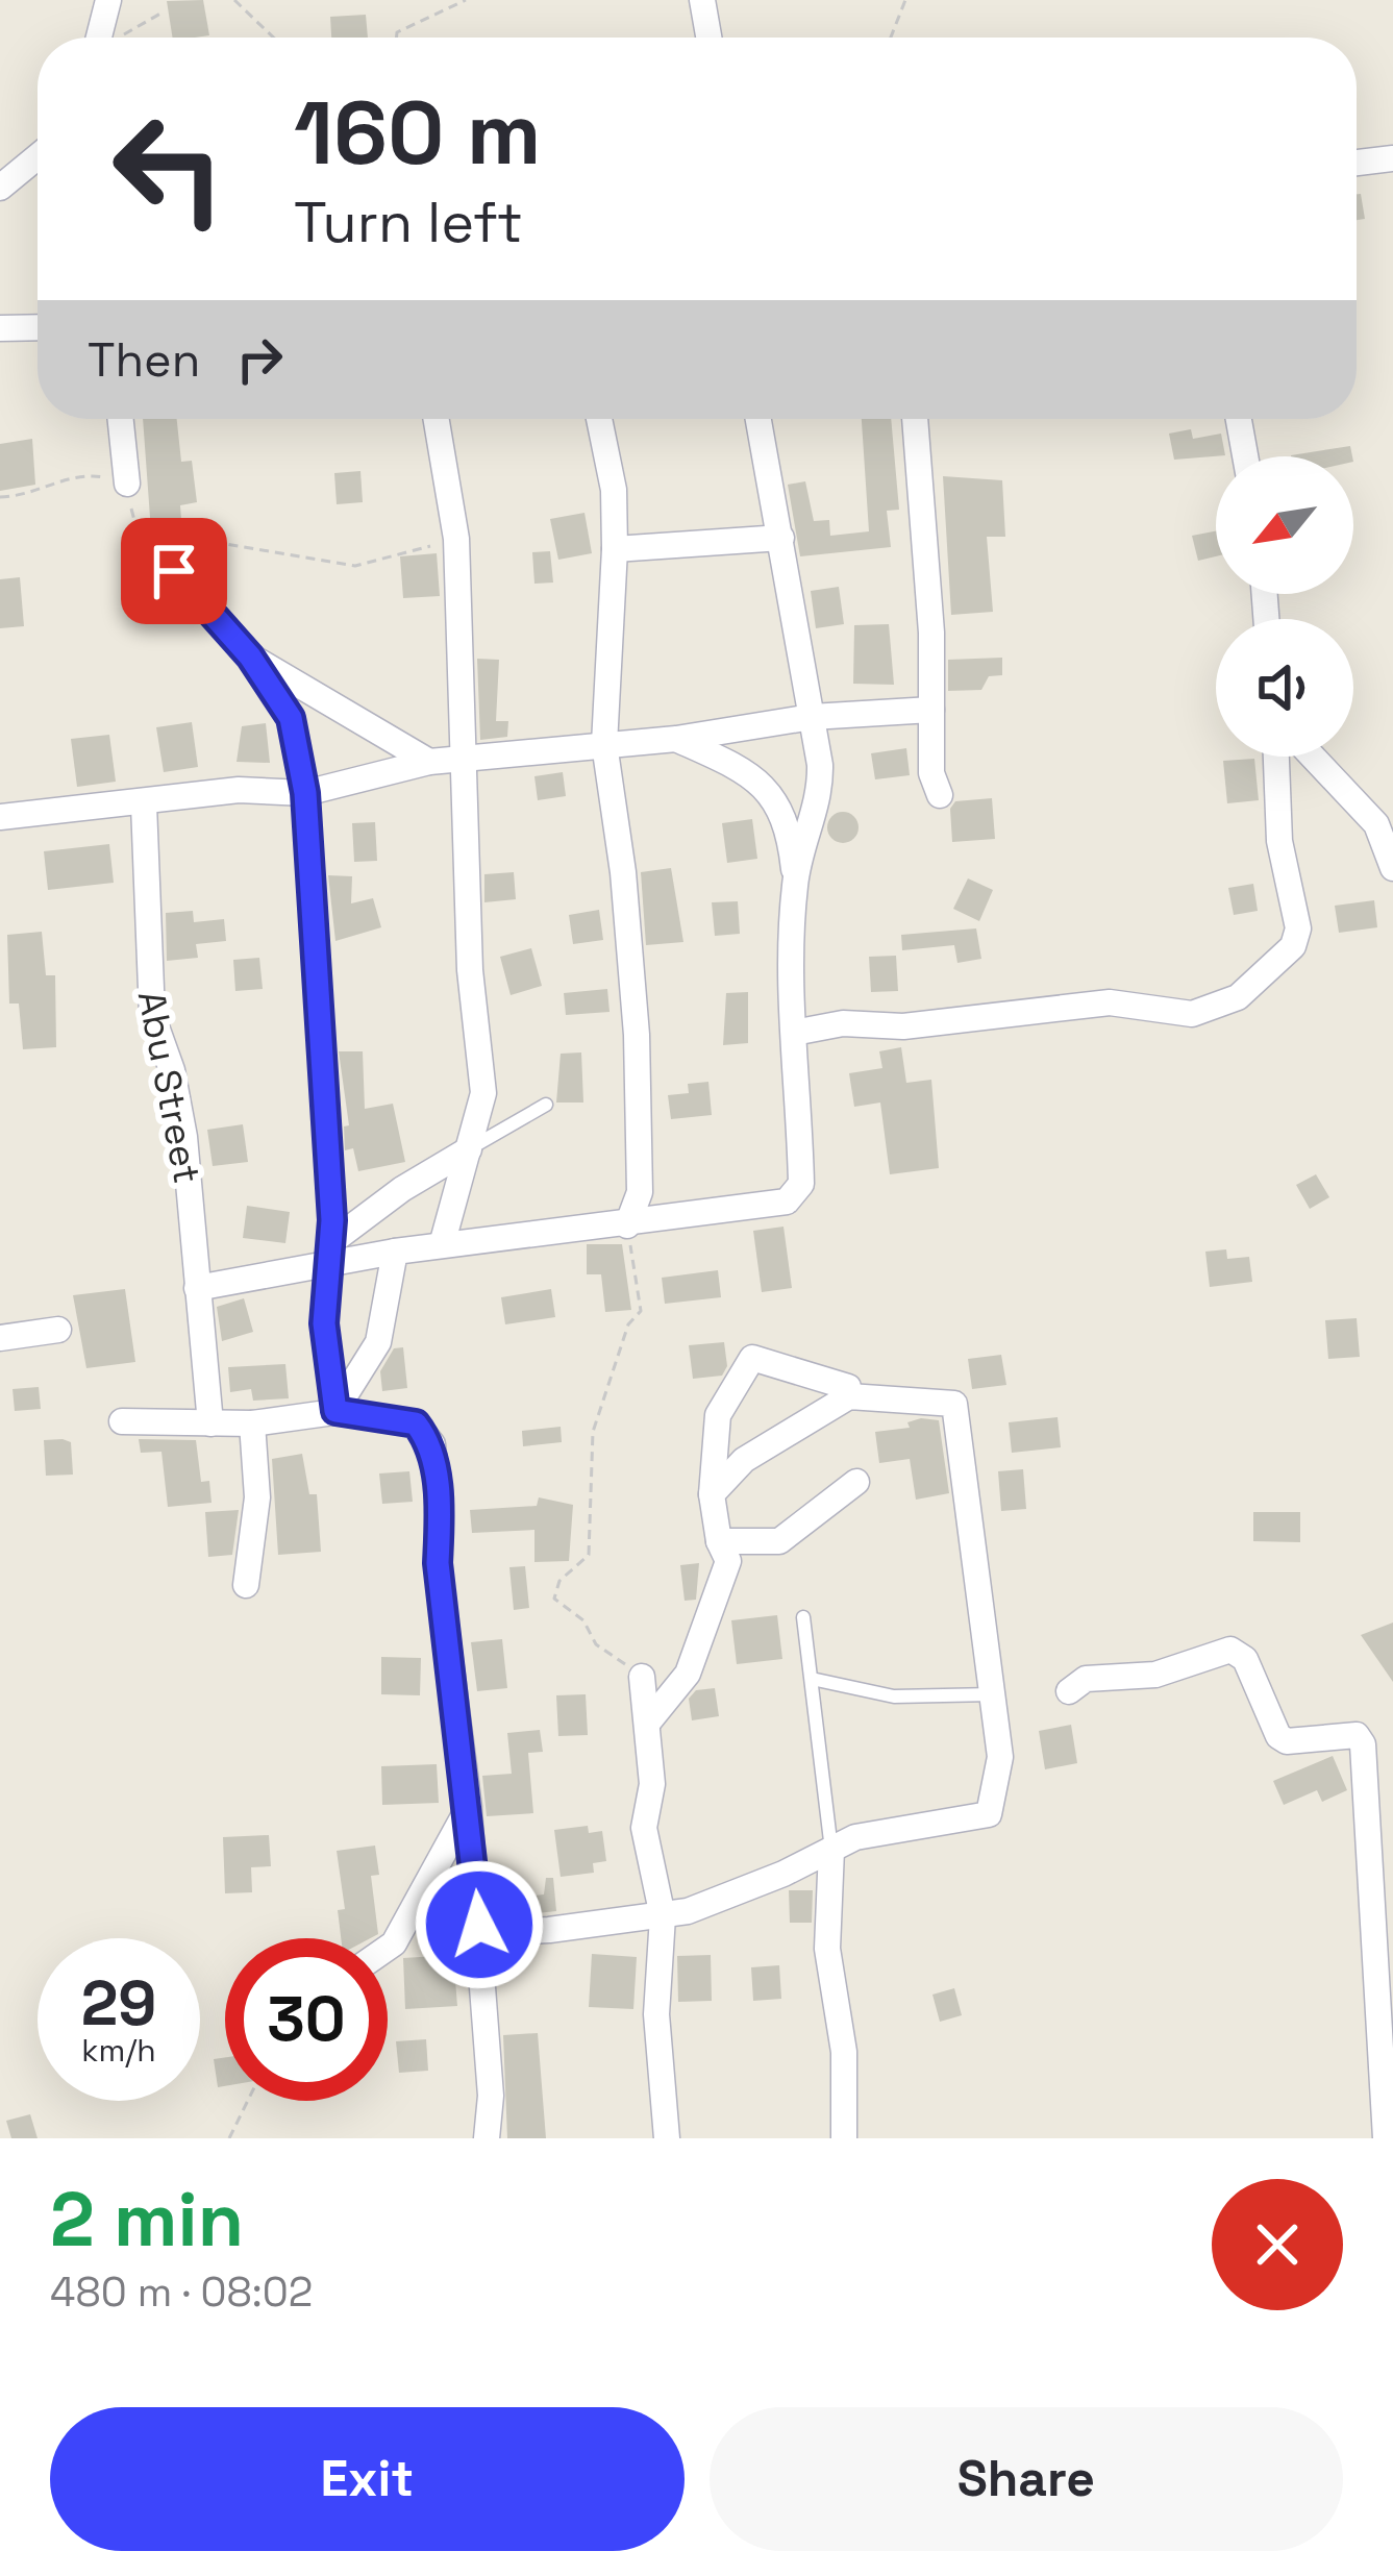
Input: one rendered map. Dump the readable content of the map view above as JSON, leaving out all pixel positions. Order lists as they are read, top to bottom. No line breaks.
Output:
{"streets":{"street":["Abu Street"]},"north":"bottom left","page":{"turn":["160 m","Turn left"],"then":"Then","speed":"29 km/h","limit":"30","heading":["2 min","480 m · 08:02"],"buttons":["Exit","Share"]}}
